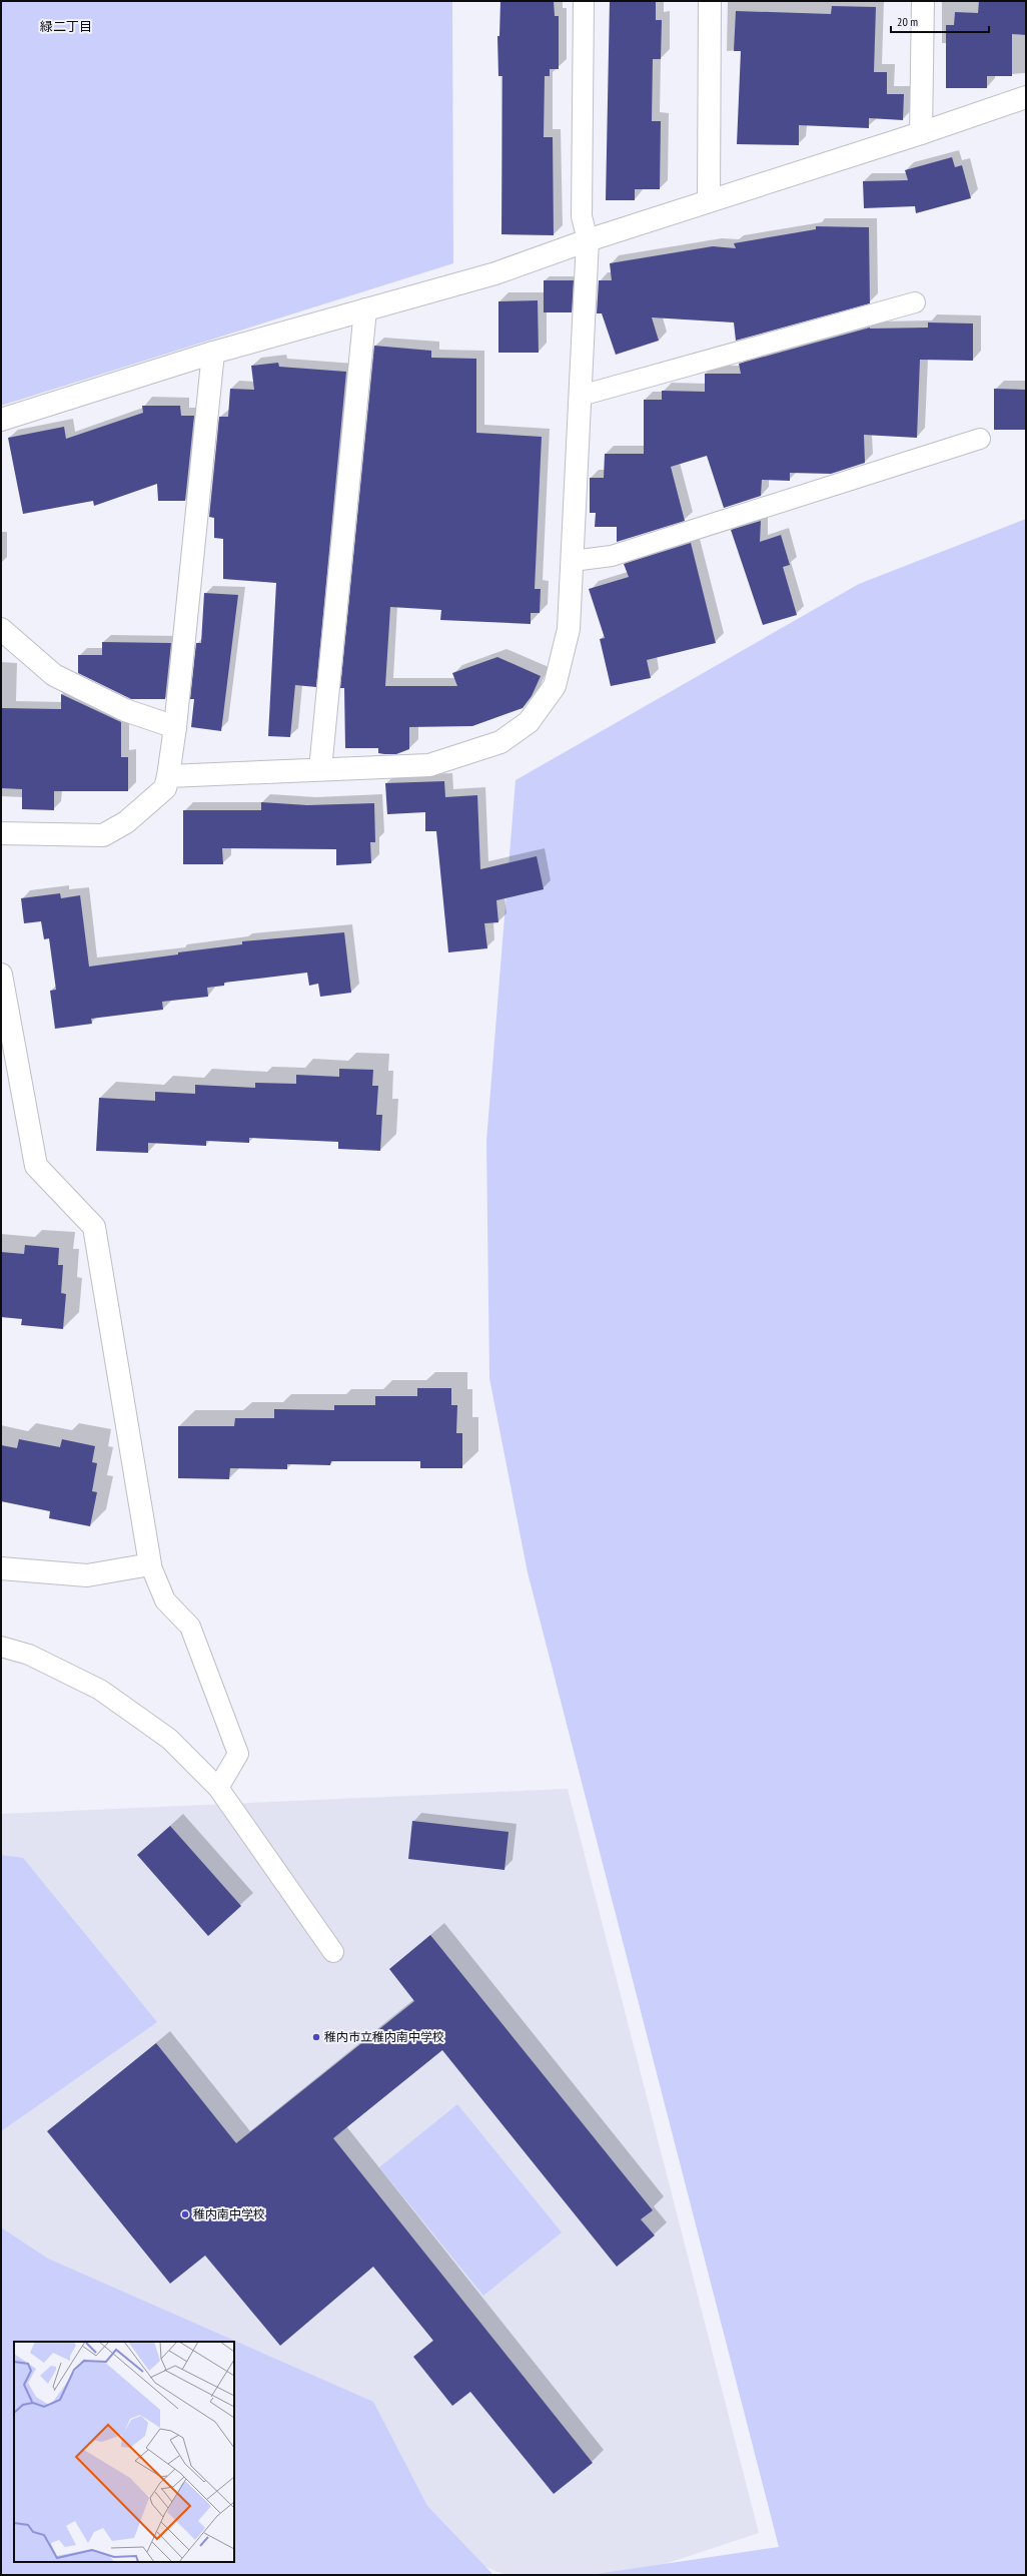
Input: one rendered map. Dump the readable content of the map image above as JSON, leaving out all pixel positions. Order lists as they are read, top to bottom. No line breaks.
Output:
{"districts":["緑二丁目"],"places":["稚内市立稚内南中学校","稚内南中学校"],"scale_bar":"20 m"}
